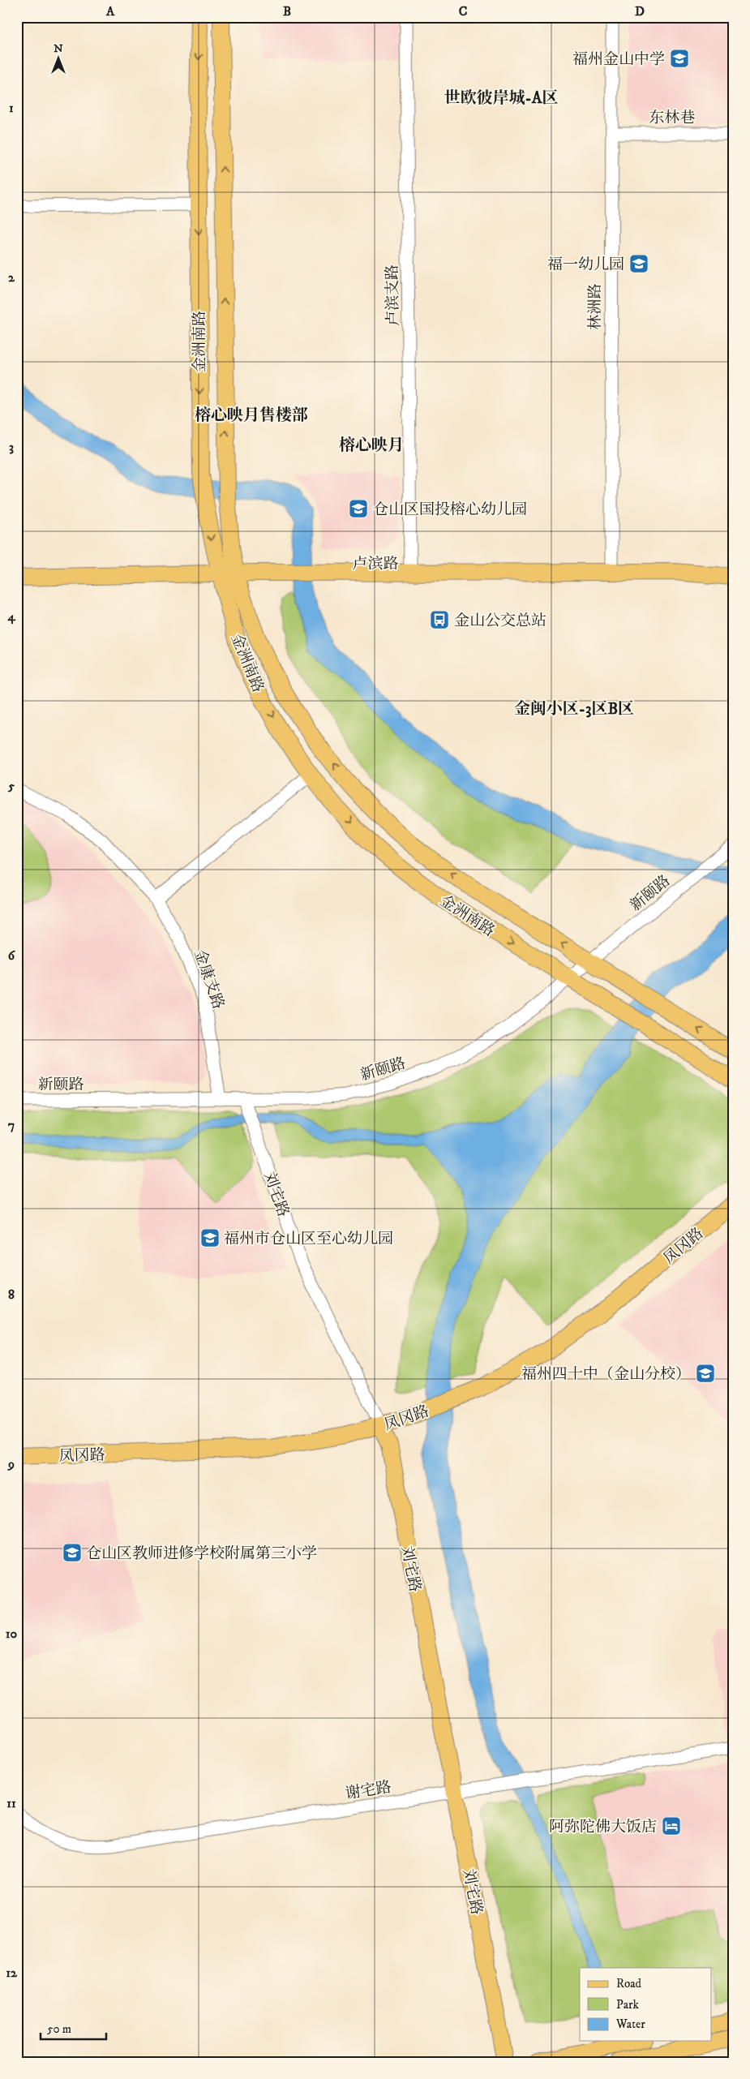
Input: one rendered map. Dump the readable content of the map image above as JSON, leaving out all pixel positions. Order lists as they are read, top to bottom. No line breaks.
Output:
{"streets":{"main road":["金洲南路","卢滨路","刘宅路","凤冈路"],"street":["东林巷","卢滨支路","林洲路","新颐路","金康支路","谢宅路"]},"crossings":[["东林巷","林洲路"],["卢滨支路","卢滨路"],["林洲路","卢滨路"],["金洲南路","卢滨路"],["金洲南路","新颐路"],["新颐路","金康支路"],["新颐路","刘宅路"],["刘宅路","凤冈路"],["刘宅路","谢宅路"]],"districts":["世欧彼岸城-A区","榕心映月售楼部","榕心映月","金闽小区-3区B区"],"places":{"school or university":["福州金山中学","福一幼儿园","仓山区国投榕心幼儿园","福州市仓山区至心幼儿园","福州四十中（金山分校）","仓山区教师进修学校附属第三小学"],"bus stop":["金山公交总站"],"hotel":["阿弥陀佛大饭店"]},"legend":["Road","Park","Water"],"scale_bar":"50 m","north":"top","grid":{"columns":["A","B","C","D"],"rows":["1","2","3","4","5","6","7","8","9","10","11","12"]}}
